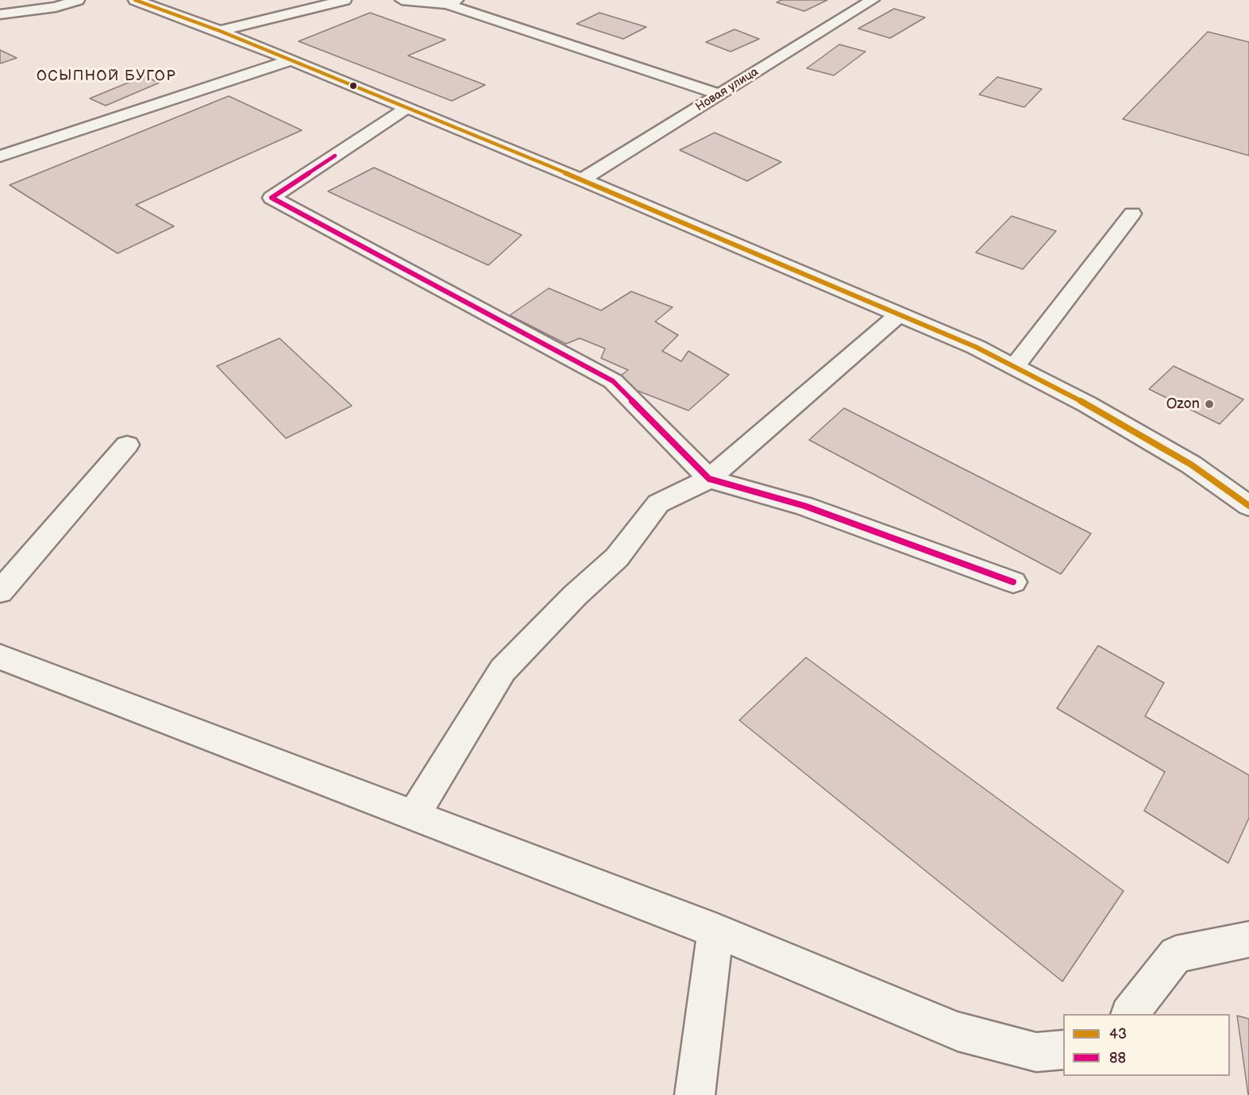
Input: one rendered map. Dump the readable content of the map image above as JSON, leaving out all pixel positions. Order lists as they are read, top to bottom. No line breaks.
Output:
{"streets":{"street":["Новая улица"]},"districts":["ОСЫПНОЙ БУГОР"],"places":["Ozon"],"lines":["transit line 43","transit line 88"],"legend":["43","88"]}
